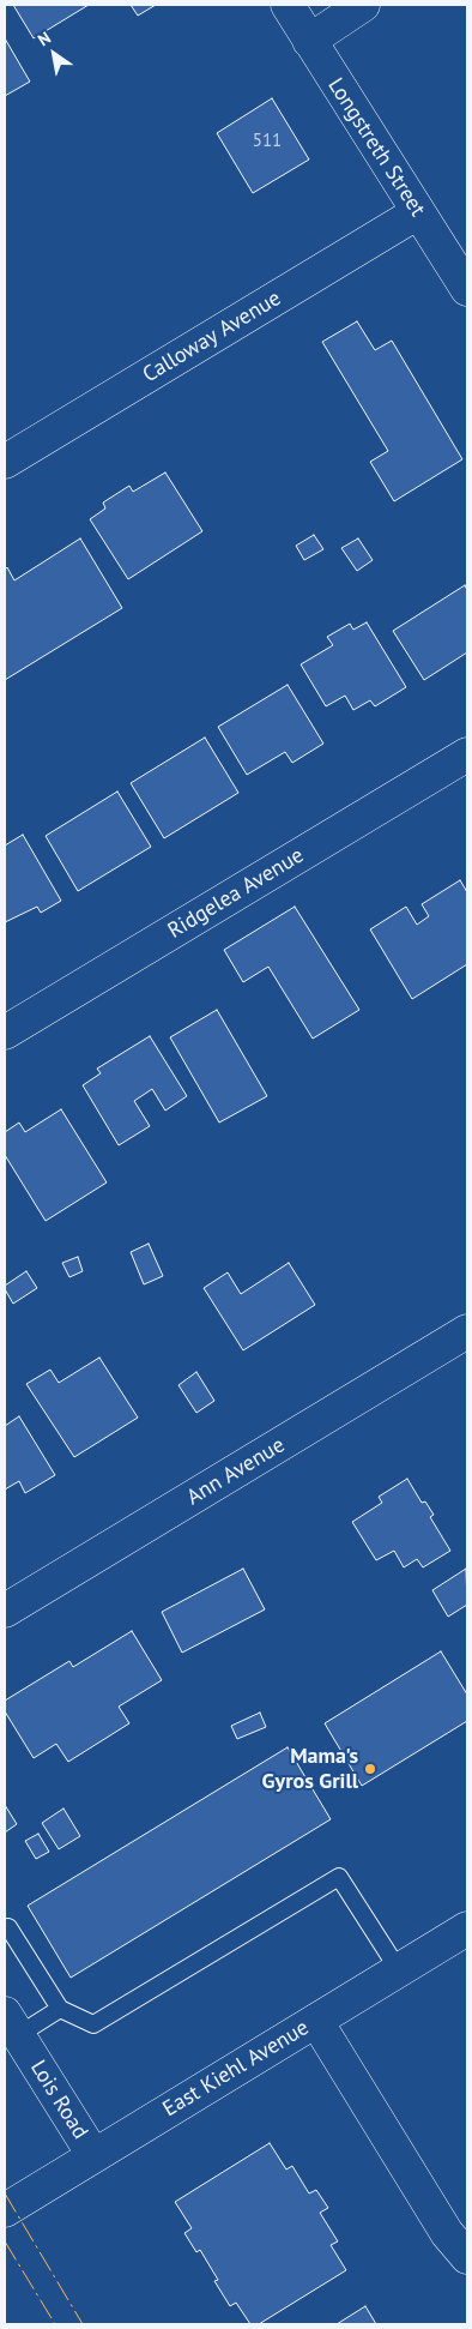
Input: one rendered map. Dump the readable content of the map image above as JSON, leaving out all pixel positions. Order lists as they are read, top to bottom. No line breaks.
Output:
{"streets":{"street":["Longstreth Street","Calloway Avenue","Ridgelea Avenue","Ann Avenue","East Kiehl Avenue","Lois Road"]},"crossings":[["Longstreth Street","Calloway Avenue"],["East Kiehl Avenue","Lois Road"]],"places":["Mama's Gyros Grill"],"house_numbers":["511"],"north":"top left"}
